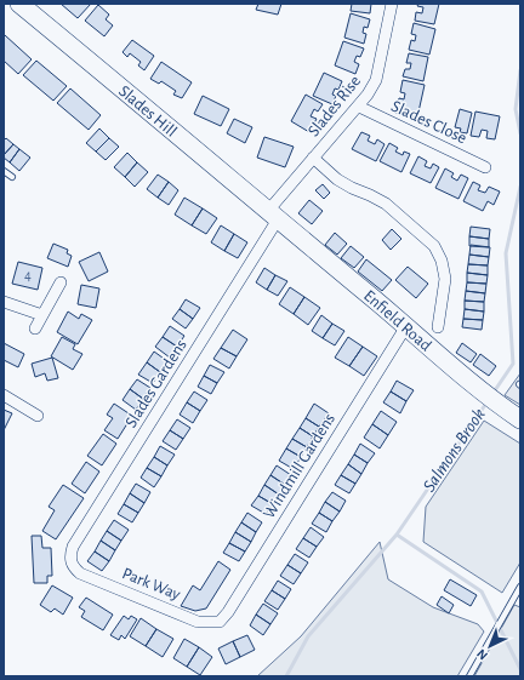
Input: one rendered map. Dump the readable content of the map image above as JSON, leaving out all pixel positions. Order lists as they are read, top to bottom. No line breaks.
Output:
{"streets":{"main road":["Slades Hill","Enfield Road"],"street":["Slades Rise","Slades Close","Slades Gardens","Windmill Gardens","Park Way"]},"crossings":[["Slades Rise","Slades Hill"],["Slades Rise","Slades Close"],["Slades Rise","Enfield Road"],["Slades Rise","Slades Gardens"],["Slades Hill","Enfield Road"],["Slades Hill","Slades Gardens"],["Enfield Road","Slades Gardens"],["Enfield Road","Windmill Gardens"],["Slades Gardens","Park Way"],["Windmill Gardens","Park Way"]],"water":["Salmons Brook"],"house_numbers":["4"],"north":"bottom left"}
